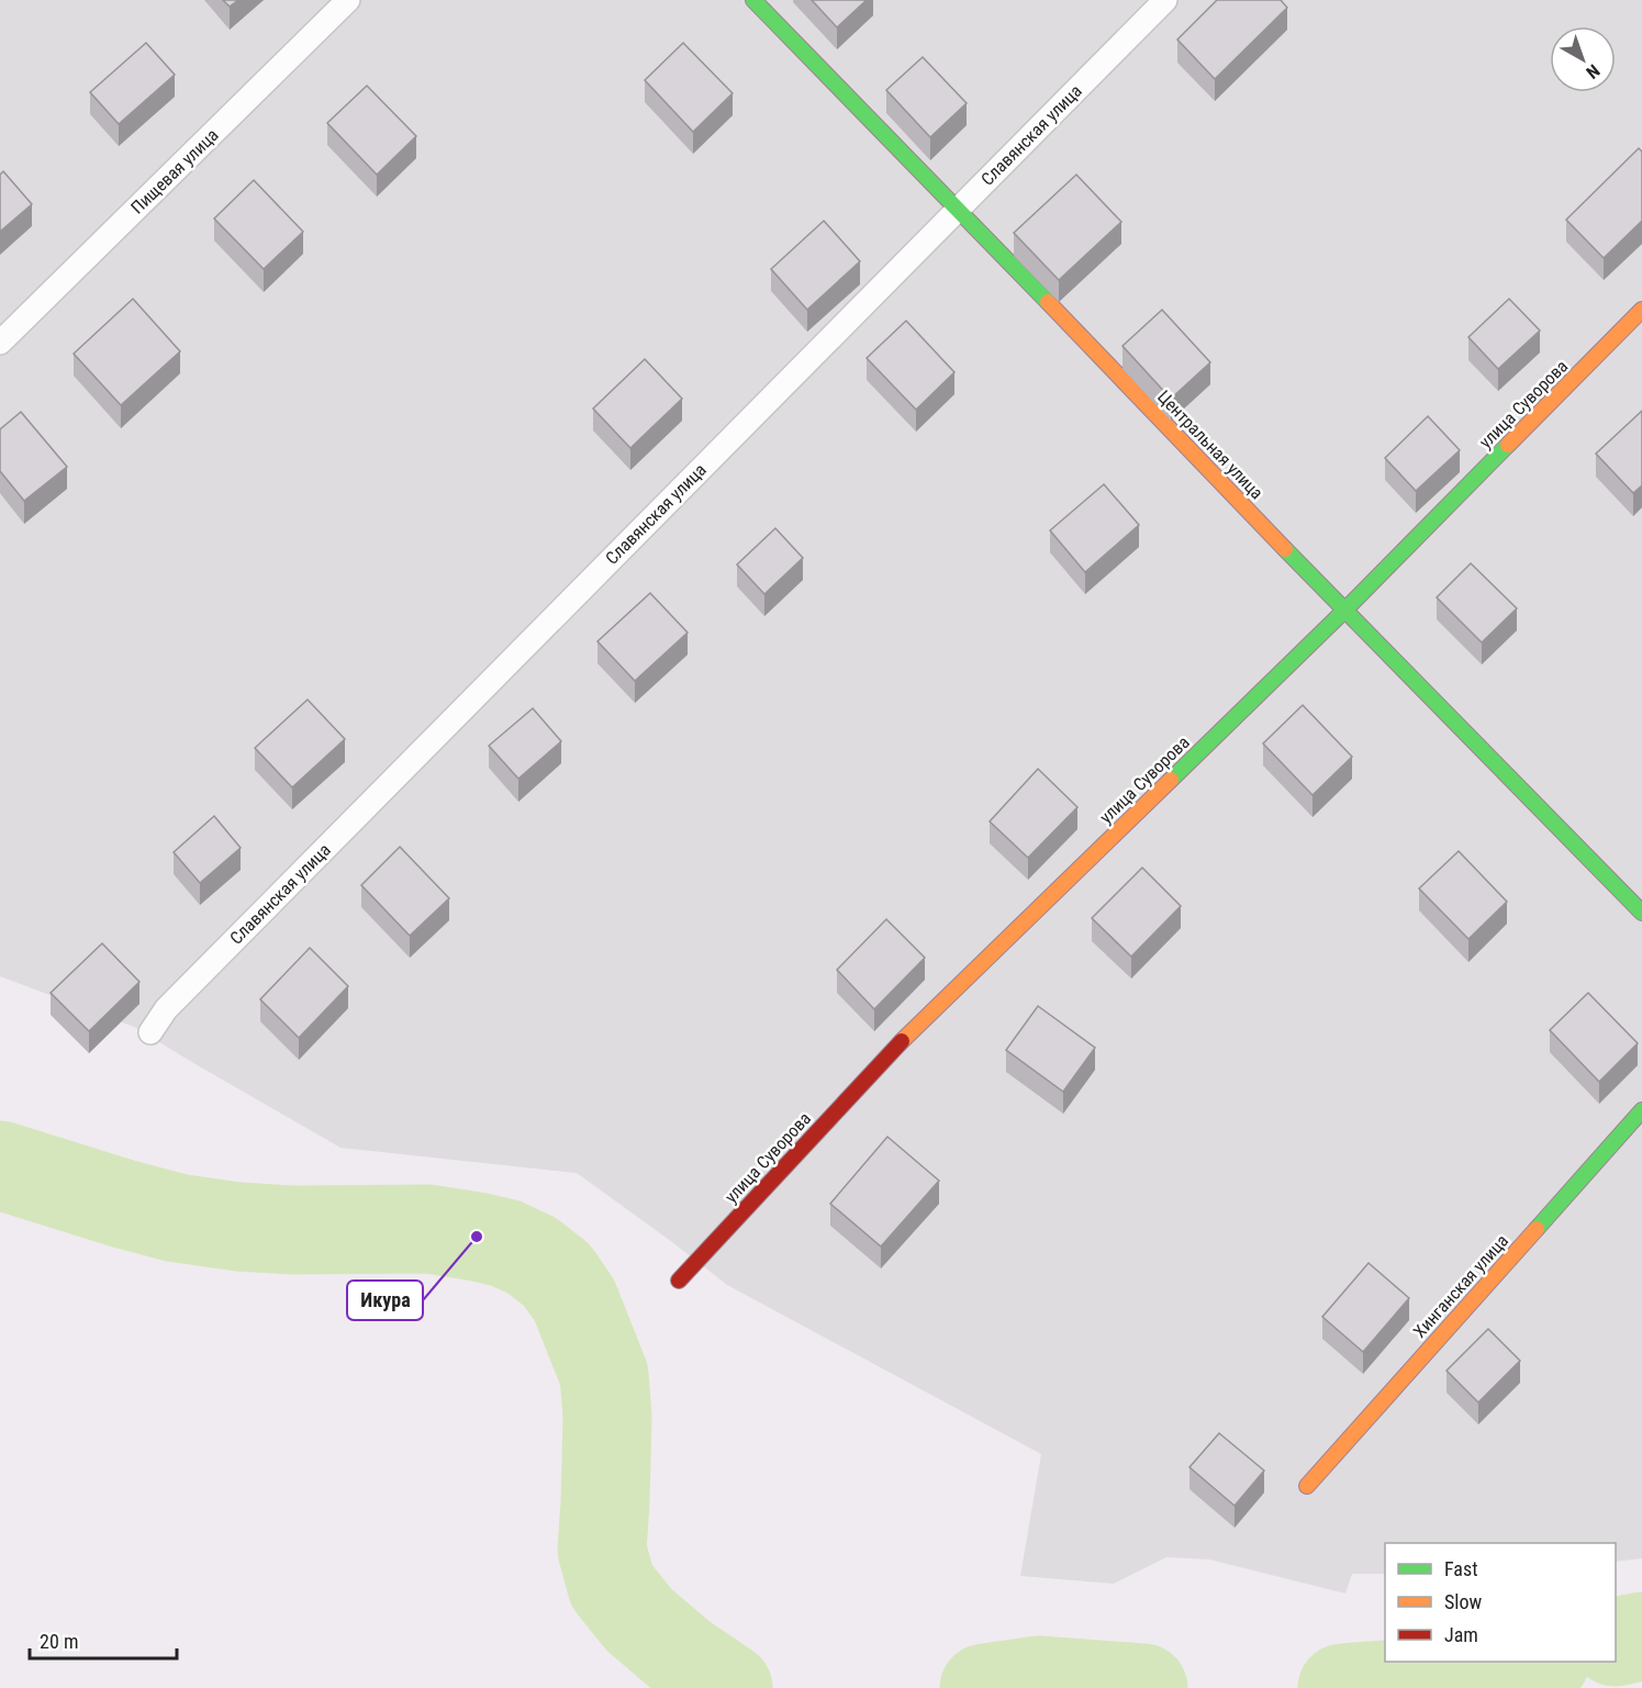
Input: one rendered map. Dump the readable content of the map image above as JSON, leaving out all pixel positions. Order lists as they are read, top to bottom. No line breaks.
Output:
{"streets":{"street":["улица Суворова","Центральная улица","Хинганская улица"],"lane":["Славянская улица","Пищевая улица"]},"crossings":[["Славянская улица","Центральная улица"],["улица Суворова","Центральная улица"]],"places":["Икура"],"legend":["Fast","Slow","Jam"],"scale_bar":"20 m","north":"bottom right"}
